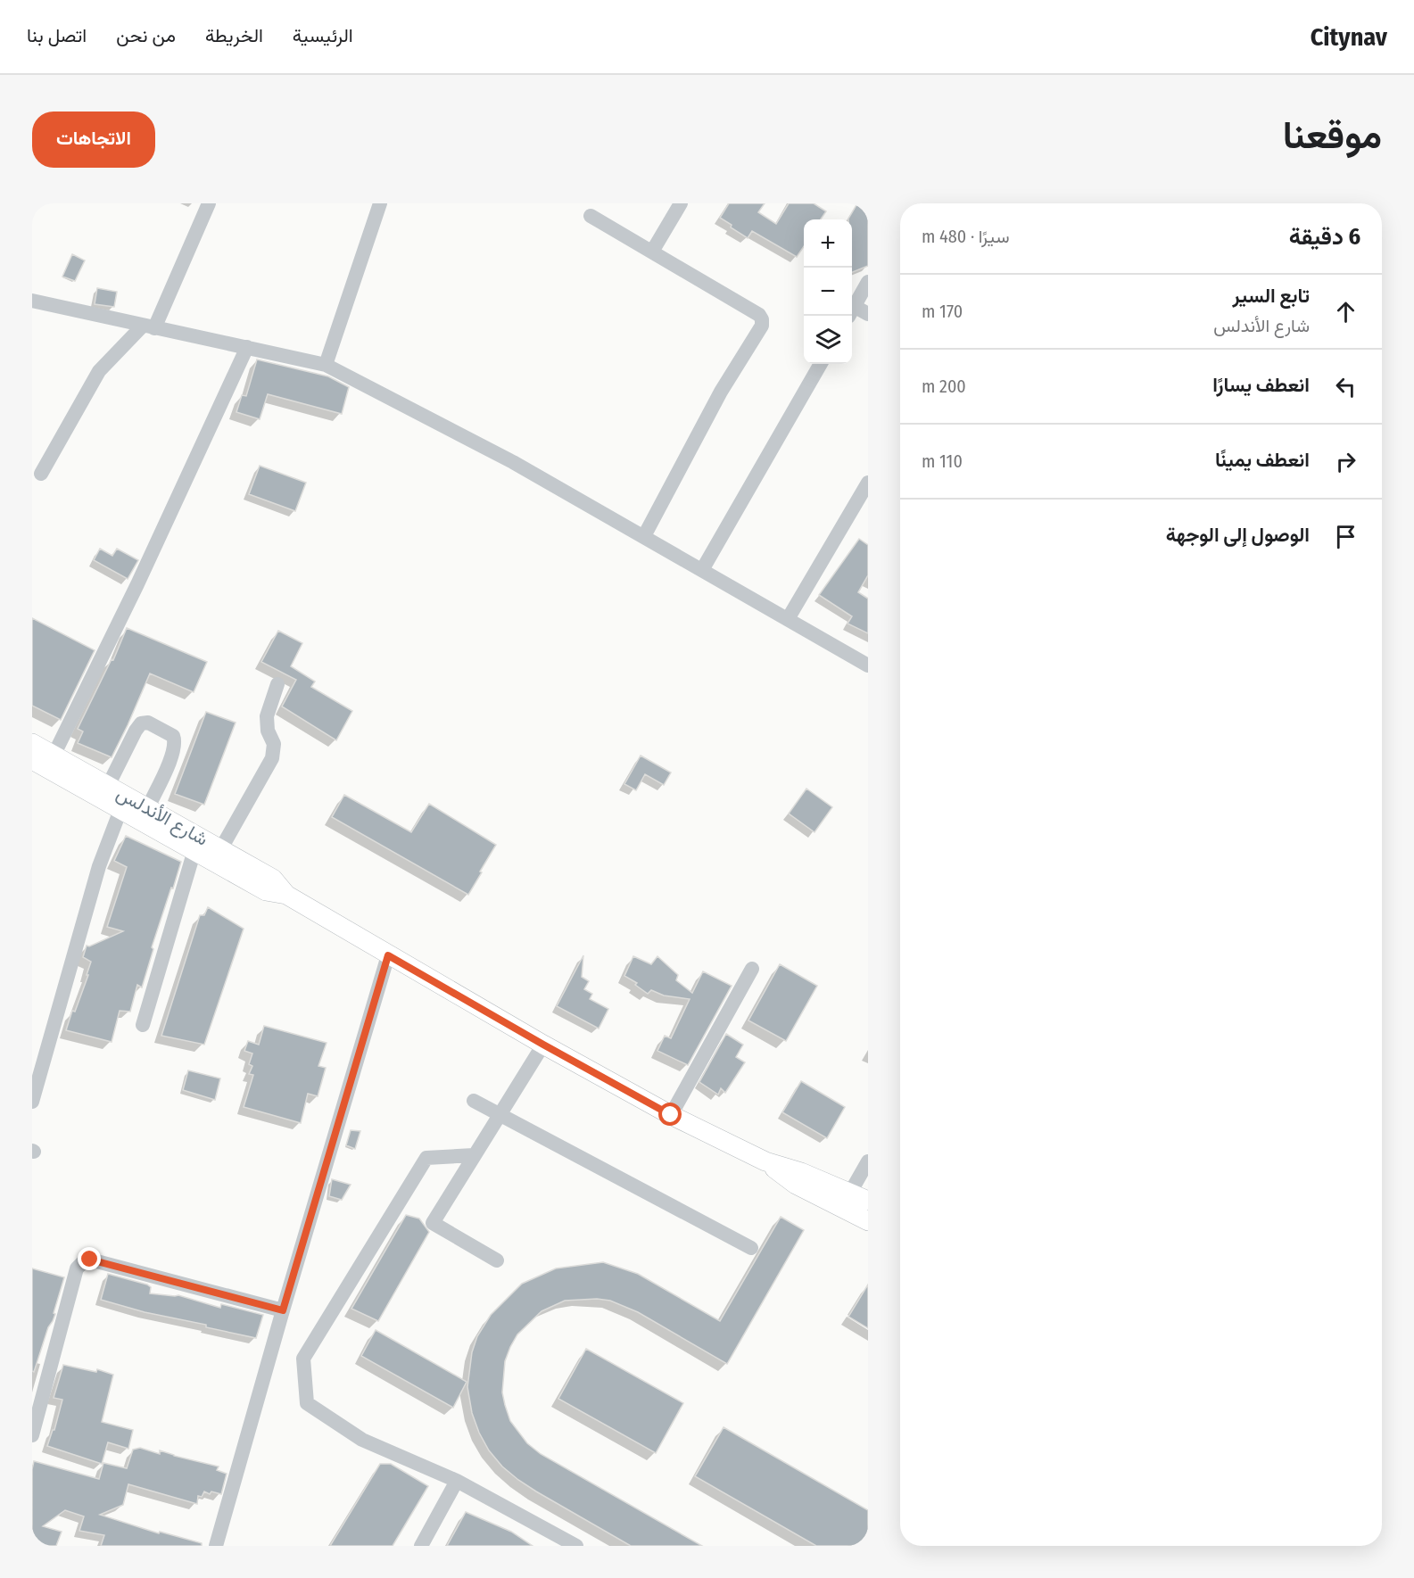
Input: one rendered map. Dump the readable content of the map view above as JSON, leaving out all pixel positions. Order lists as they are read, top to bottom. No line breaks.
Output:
{"streets":{"main road":["شارع الأندلس"]},"page":{"header":"Citynav","nav":["الرئيسية","الخريطة","من نحن","اتصل بنا"],"title":"موقعنا","buttons":"الاتجاهات","heading":["6 دقيقة","سيرًا · 480 m"],"map_buttons":["+","−"],"list":[["تابع السير","شارع الأندلس","170 m"],["انعطف يسارًا","200 m"],["انعطف يمينًا","110 m"],"الوصول إلى الوجهة"]}}
